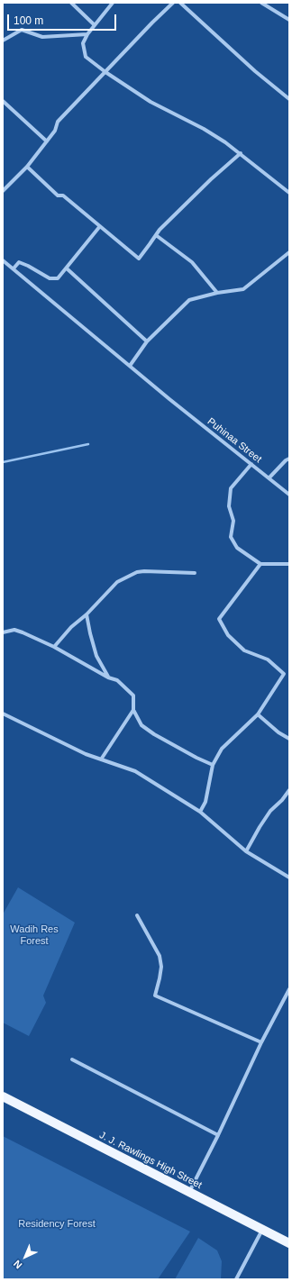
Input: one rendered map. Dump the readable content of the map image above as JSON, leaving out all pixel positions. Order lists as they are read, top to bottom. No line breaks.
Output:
{"streets":{"main road":["J. J. Rawlings High Street"],"street":["Puhinaa Street"]},"parks":["Wadih Res Forest","Residency Forest"],"scale_bar":"100 m","north":"bottom left"}
